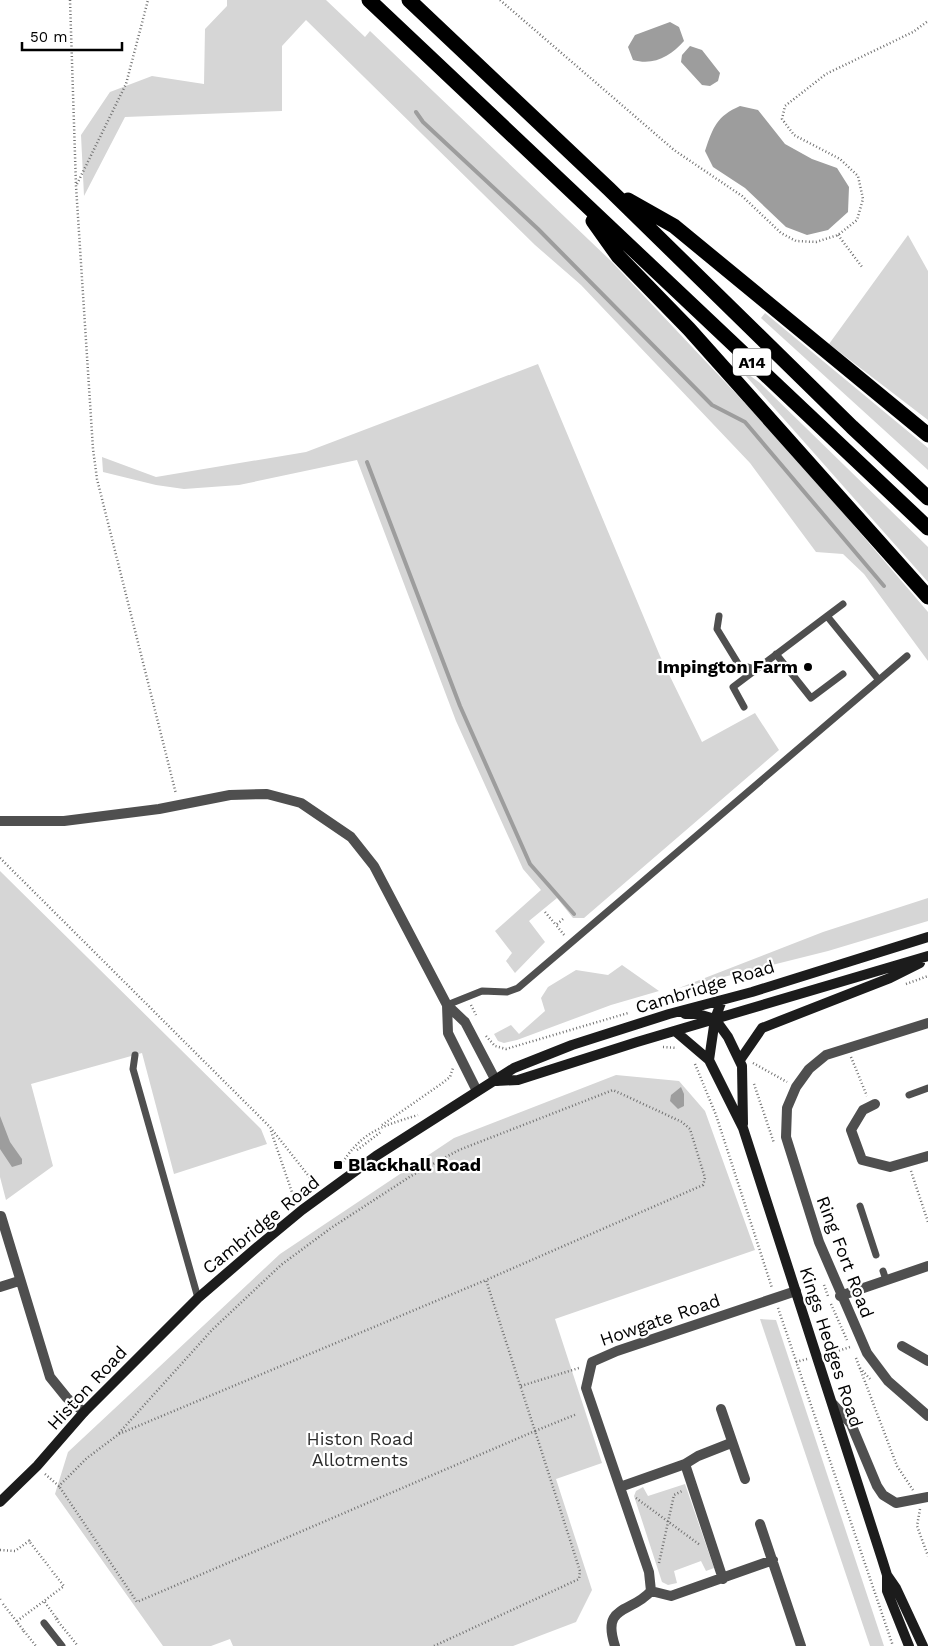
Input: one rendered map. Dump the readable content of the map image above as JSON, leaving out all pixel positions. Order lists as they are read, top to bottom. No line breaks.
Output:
{"streets":{"highway":["A14"],"main road":["Cambridge Road","Kings Hedges Road","Histon Road"],"street":["Ring Fort Road","Howgate Road"]},"crossings":[["Cambridge Road","Kings Hedges Road"],["Cambridge Road","Histon Road"],["Howgate Road","Kings Hedges Road"]],"parks":["Histon Road Allotments"],"places":{"other":["Impington Farm"],"transit":["Blackhall Road"]},"scale_bar":"50 m"}
